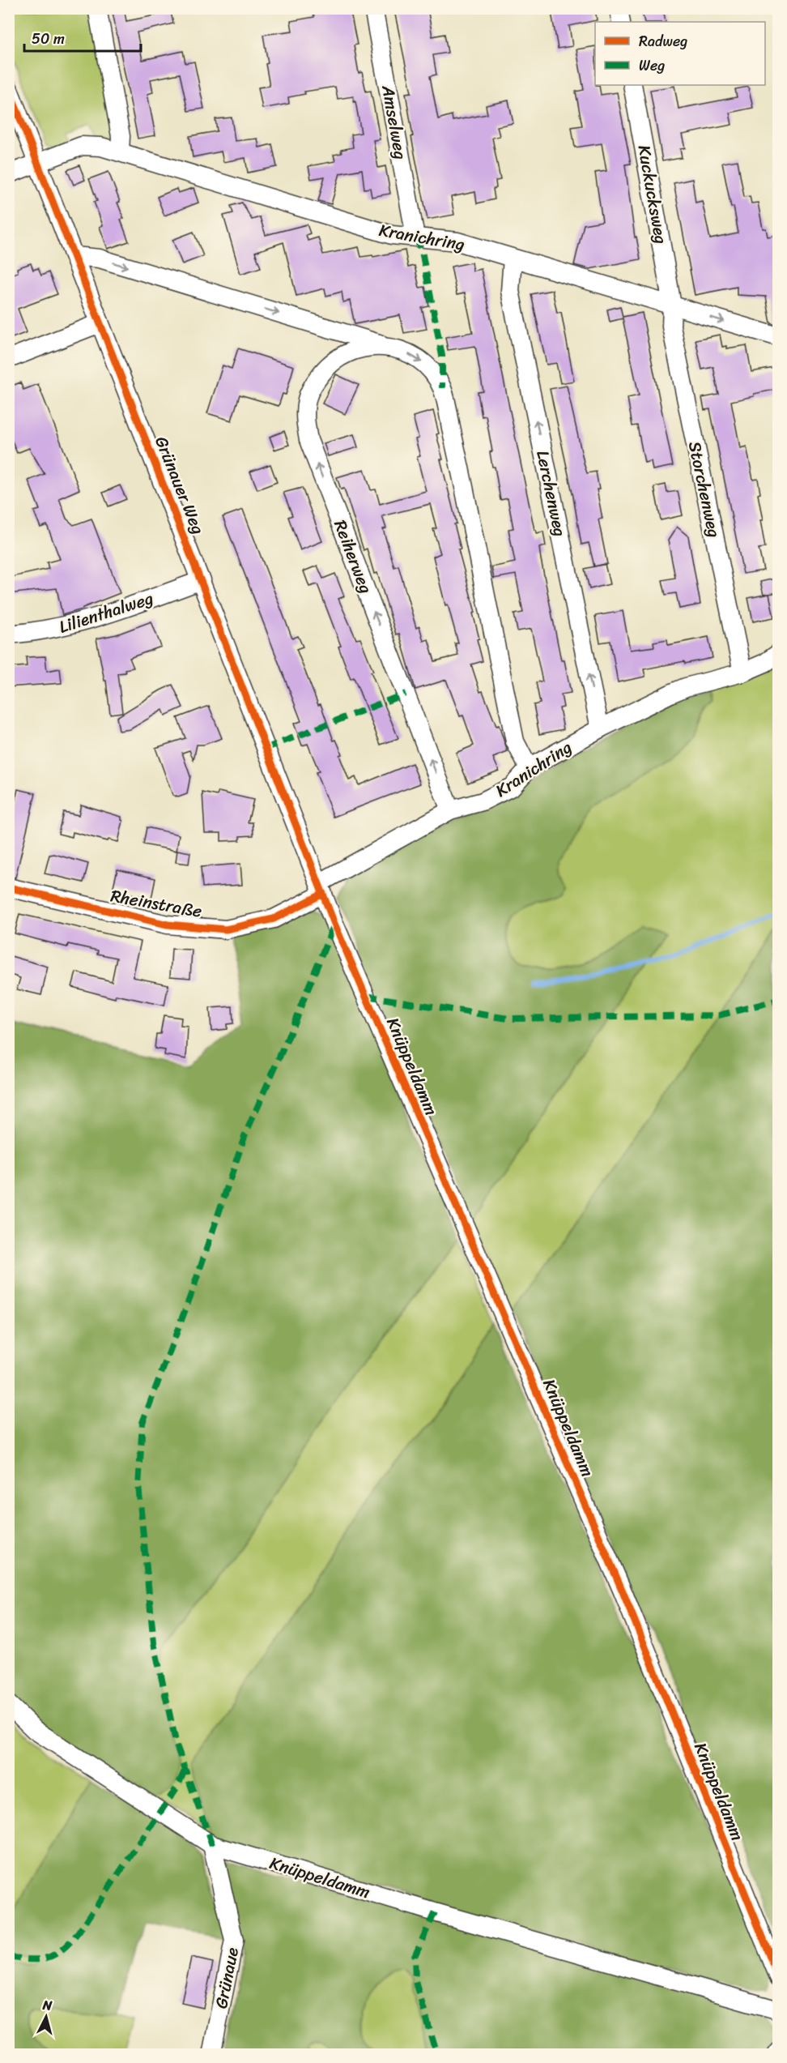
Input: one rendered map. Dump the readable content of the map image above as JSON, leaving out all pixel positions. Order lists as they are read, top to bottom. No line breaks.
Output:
{"streets":{"street":["Amselweg","Kuckucksweg","Kranichring","Grünauer Weg","Storchenweg","Lerchenweg","Reiherweg","Lilienthalweg","Rheinstraße","Knüppeldamm","Grünaue"]},"crossings":[["Amselweg","Kranichring"],["Kuckucksweg","Kranichring"],["Kuckucksweg","Storchenweg"],["Kranichring","Grünauer Weg"],["Kranichring","Storchenweg"],["Kranichring","Lerchenweg"],["Kranichring","Reiherweg"],["Kranichring","Rheinstraße"],["Kranichring","Knüppeldamm"],["Grünauer Weg","Reiherweg"],["Grünauer Weg","Lilienthalweg"],["Grünauer Weg","Rheinstraße"],["Grünauer Weg","Knüppeldamm"],["Rheinstraße","Knüppeldamm"],["Knüppeldamm","Grünaue"]],"one_way":["Lerchenweg"],"legend":["Radweg","Weg"],"scale_bar":"50 m","north":"top"}
